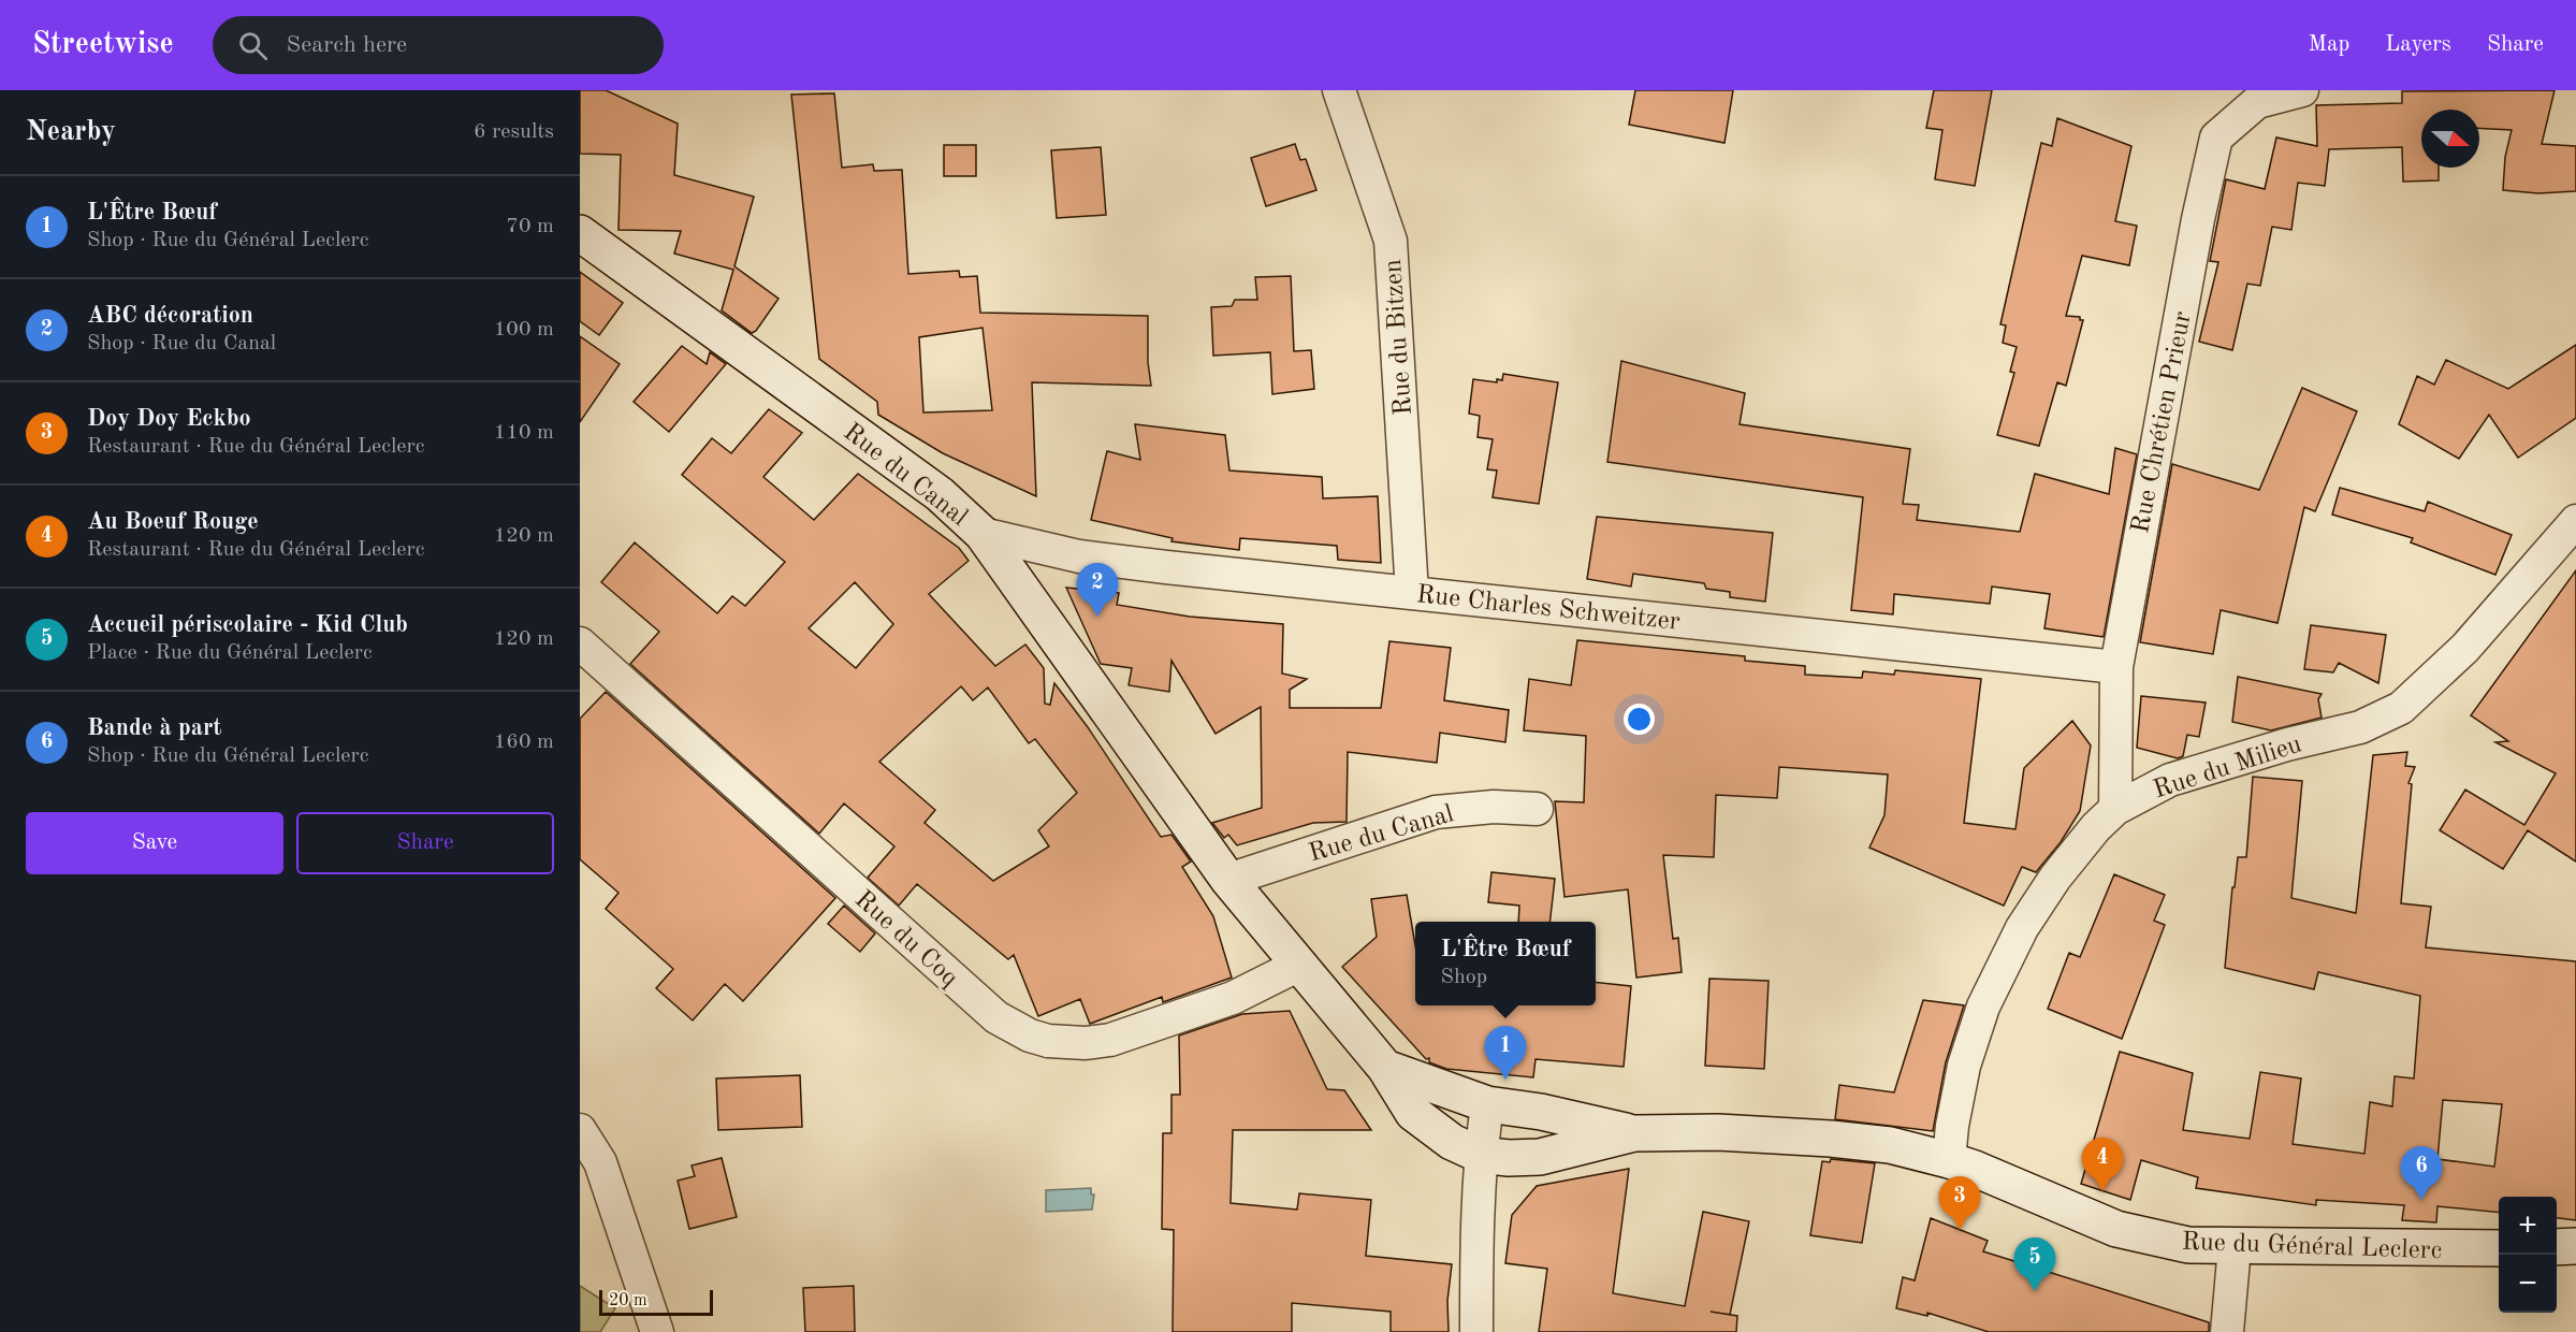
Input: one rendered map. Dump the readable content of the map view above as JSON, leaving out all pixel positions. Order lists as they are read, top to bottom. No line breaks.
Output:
{"streets":{"main road":["Rue du Canal","Rue du Général Leclerc"],"street":["Rue du Bitzen","Rue Chrétien Prieur","Rue Charles Schweitzer","Rue du Milieu","Rue du Coq"]},"crossings":[["Rue du Bitzen","Rue Charles Schweitzer"],["Rue Chrétien Prieur","Rue Charles Schweitzer"],["Rue Chrétien Prieur","Rue du Milieu"],["Rue du Canal","Rue Charles Schweitzer"],["Rue du Canal","Rue du Coq"],["Rue du Canal","Rue du Général Leclerc"],["Rue du Milieu","Rue du Général Leclerc"]],"scale_bar":"20 m","north":"right","page":{"header":"Streetwise","search":"Search here","nav":["Map","Layers","Share"],"heading":["Nearby","6 results"],"list":[{"mark":"1","name":"L'Être Bœuf","note":"Shop · Rue du Général Leclerc","value":"70 m"},{"mark":"2","name":"ABC décoration","note":"Shop · Rue du Canal","value":"100 m"},{"mark":"3","name":"Doy Doy Eckbo","note":"Restaurant · Rue du Général Leclerc","value":"110 m"},{"mark":"4","name":"Au Boeuf Rouge","note":"Restaurant · Rue du Général Leclerc","value":"120 m"},{"mark":"5","name":"Accueil périscolaire - Kid Club","note":"Place · Rue du Général Leclerc","value":"120 m"},{"mark":"6","name":"Bande à part","note":"Shop · Rue du Général Leclerc","value":"160 m"}],"pins":["2","1","4","6","3","5"],"buttons":["Save","Share"],"popup":["L'Être Bœuf","Shop"],"map_buttons":["+","−"],"scale":"20 m"}}
